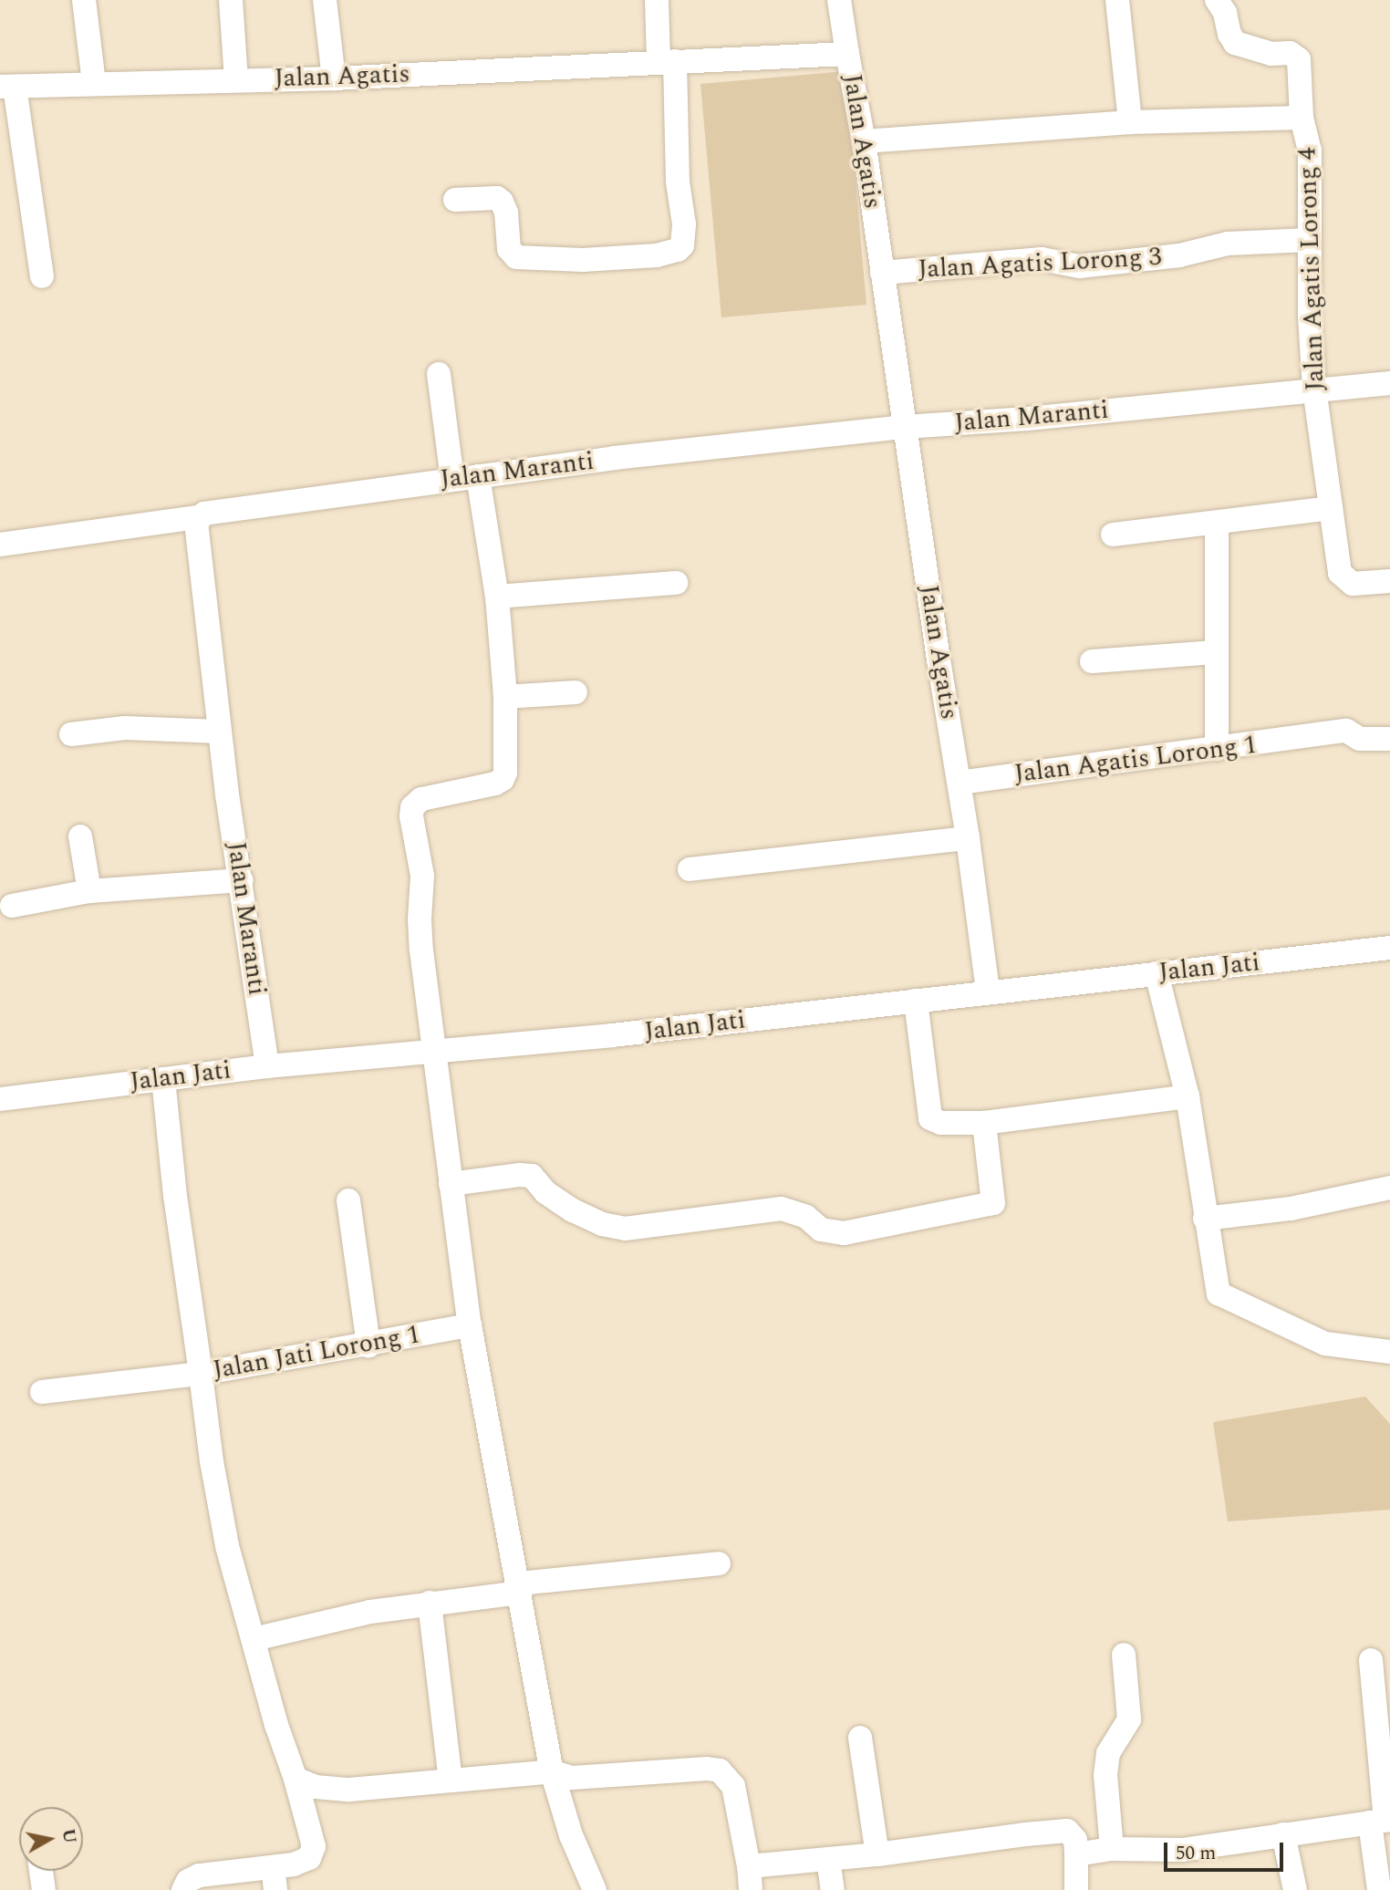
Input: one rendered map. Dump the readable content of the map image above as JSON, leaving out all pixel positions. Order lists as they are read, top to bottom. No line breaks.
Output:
{"streets":{"street":["Jalan Agatis","Jalan Agatis Lorong 3","Jalan Agatis Lorong 4","Jalan Maranti","Jalan Agatis Lorong 1","Jalan Jati","Jalan Jati Lorong 1"]},"crossings":[["Jalan Agatis","Jalan Agatis Lorong 3"],["Jalan Agatis","Jalan Agatis Lorong 4"],["Jalan Agatis","Jalan Maranti"],["Jalan Agatis","Jalan Agatis Lorong 1"],["Jalan Agatis","Jalan Jati"],["Jalan Agatis Lorong 3","Jalan Agatis Lorong 4"],["Jalan Agatis Lorong 4","Jalan Maranti"],["Jalan Maranti","Jalan Jati"],["Jalan Jati","Jalan Jati Lorong 1"]],"scale_bar":"50 m","north":"right"}
